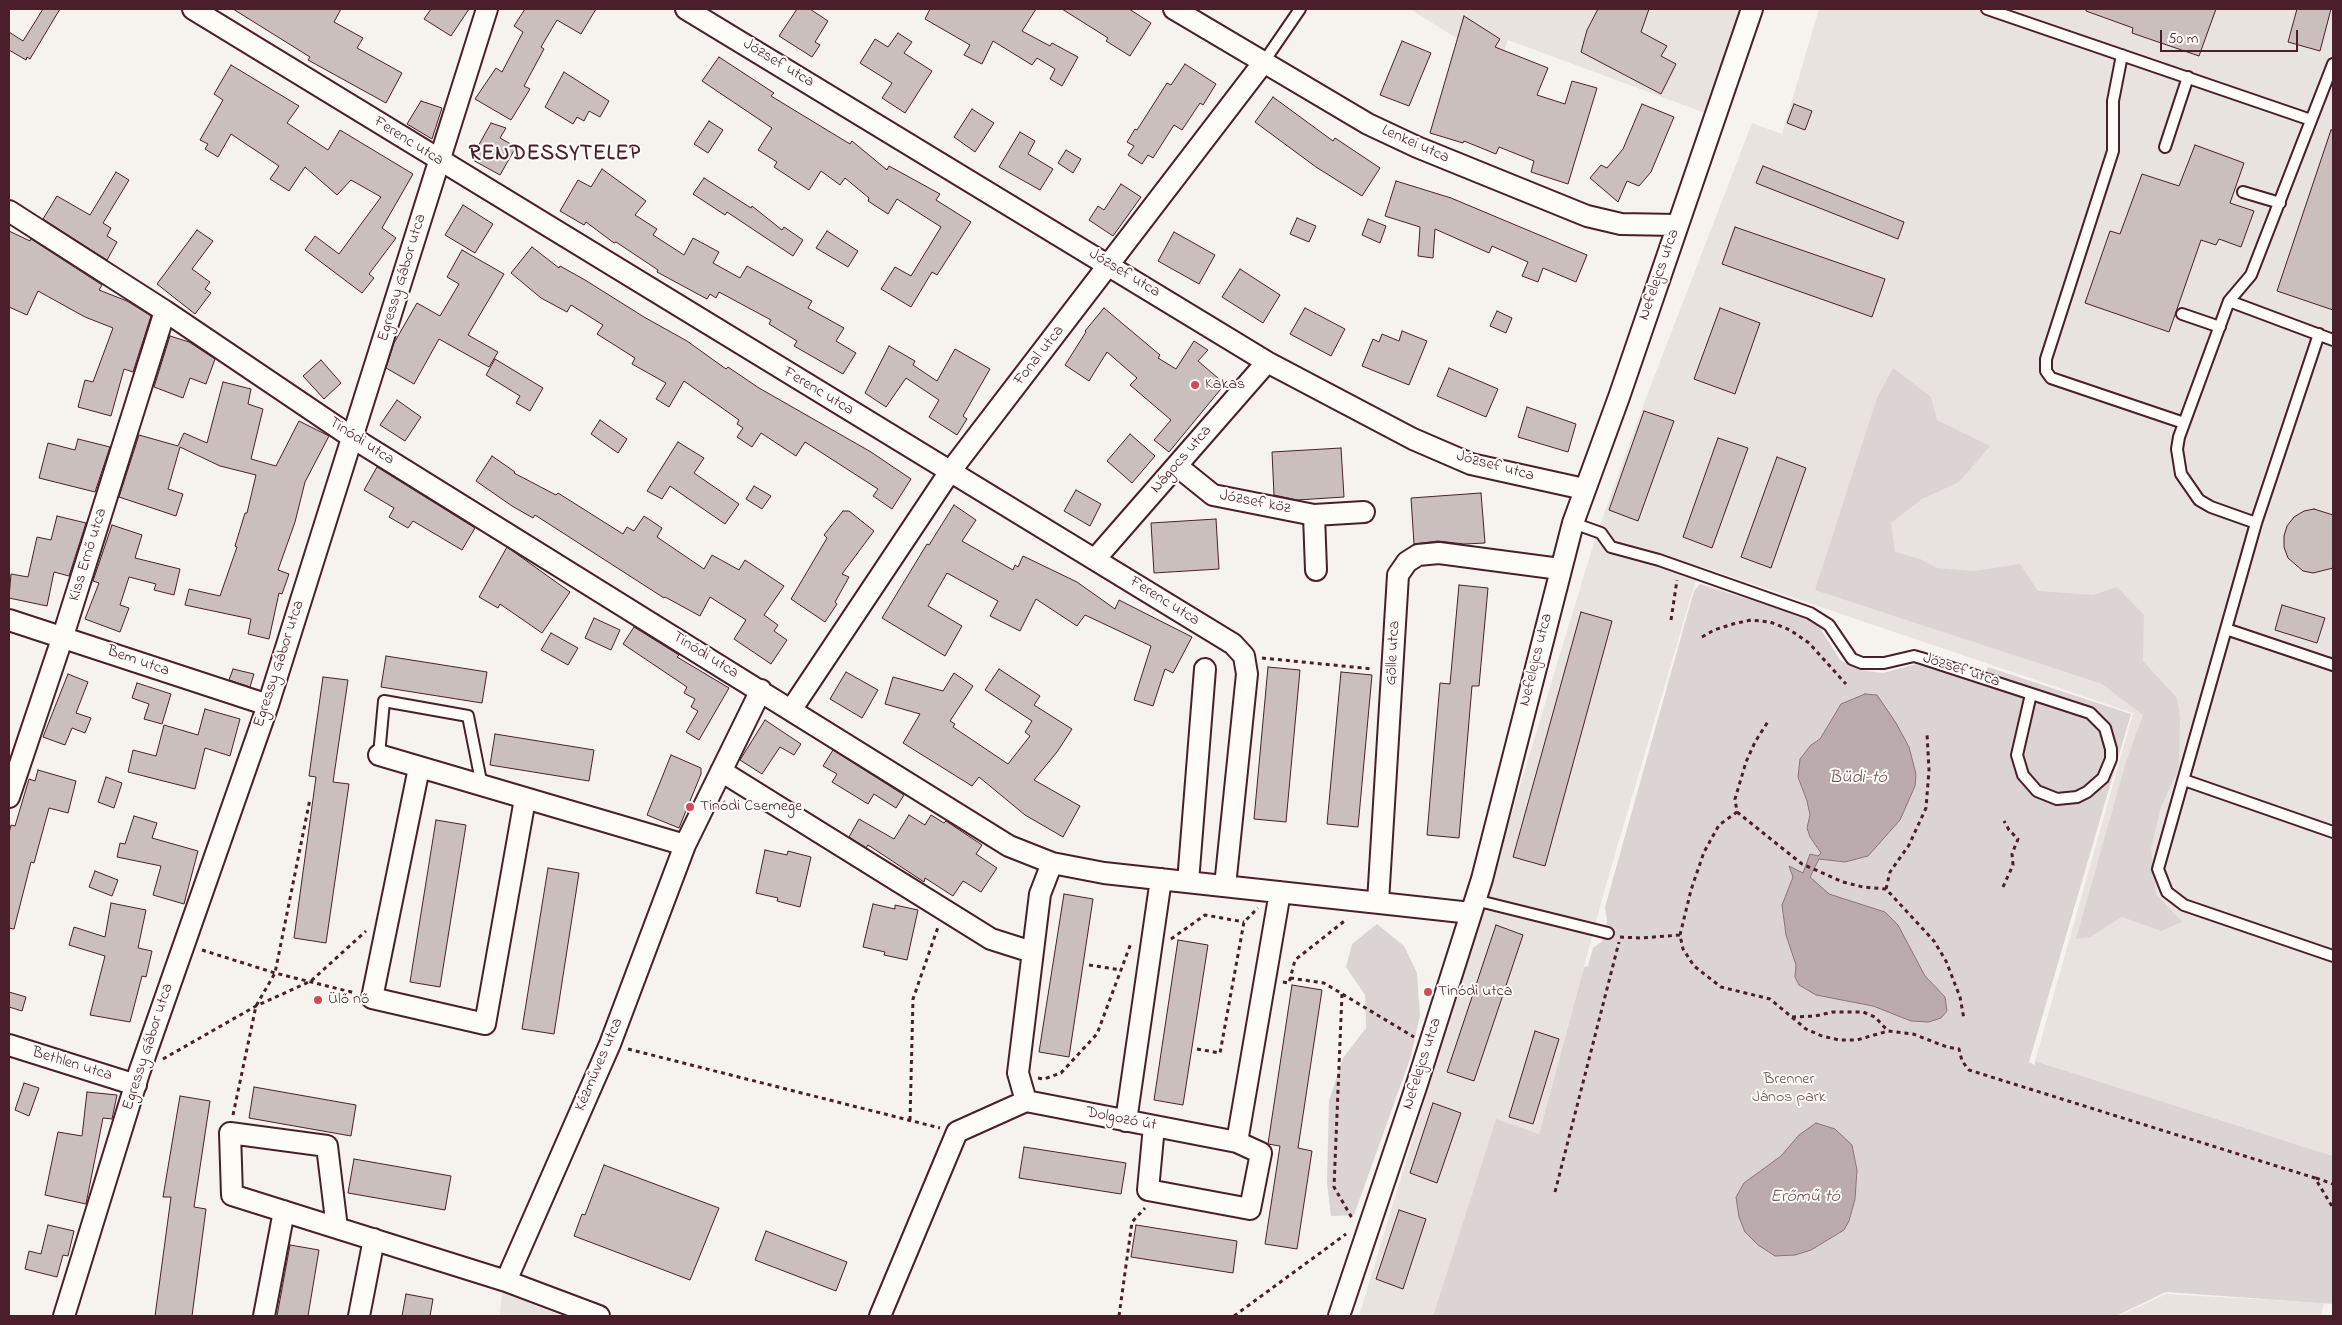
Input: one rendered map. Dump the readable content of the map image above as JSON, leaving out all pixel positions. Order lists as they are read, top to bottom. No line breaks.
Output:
{"streets":{"street":["József utca","Ferenc utca","Lenkei utca","Nefelejcs utca","Egressy Gábor utca","Fonal utca","Tinódi utca","Nágocs utca","József köz","Kiss Ernő utca","Gölle utca","Bem utca","Bethlen utca","Kézműves utca","Dolgozó út"]},"crossings":[["József utca","Nefelejcs utca"],["József utca","Fonal utca"],["József utca","Nágocs utca"],["Ferenc utca","Egressy Gábor utca"],["Ferenc utca","Fonal utca"],["Ferenc utca","Nágocs utca"],["Lenkei utca","Nefelejcs utca"],["Lenkei utca","Fonal utca"],["Nefelejcs utca","Tinódi utca"],["Nefelejcs utca","Gölle utca"],["Egressy Gábor utca","Tinódi utca"],["Egressy Gábor utca","Bem utca"],["Egressy Gábor utca","Bethlen utca"],["Fonal utca","Tinódi utca"],["Tinódi utca","Kiss Ernő utca"],["Tinódi utca","Gölle utca"],["Tinódi utca","Kézműves utca"],["Nágocs utca","József köz"],["Kiss Ernő utca","Bem utca"]],"districts":["RENDESSYTELEP"],"water":["Büdi-tó","Erőmű tó"],"parks":["Brenner János park"],"places":["Kakas","Tinódi Csemege","Tinódi utca","Ülő nő"],"scale_bar":"50 m"}
